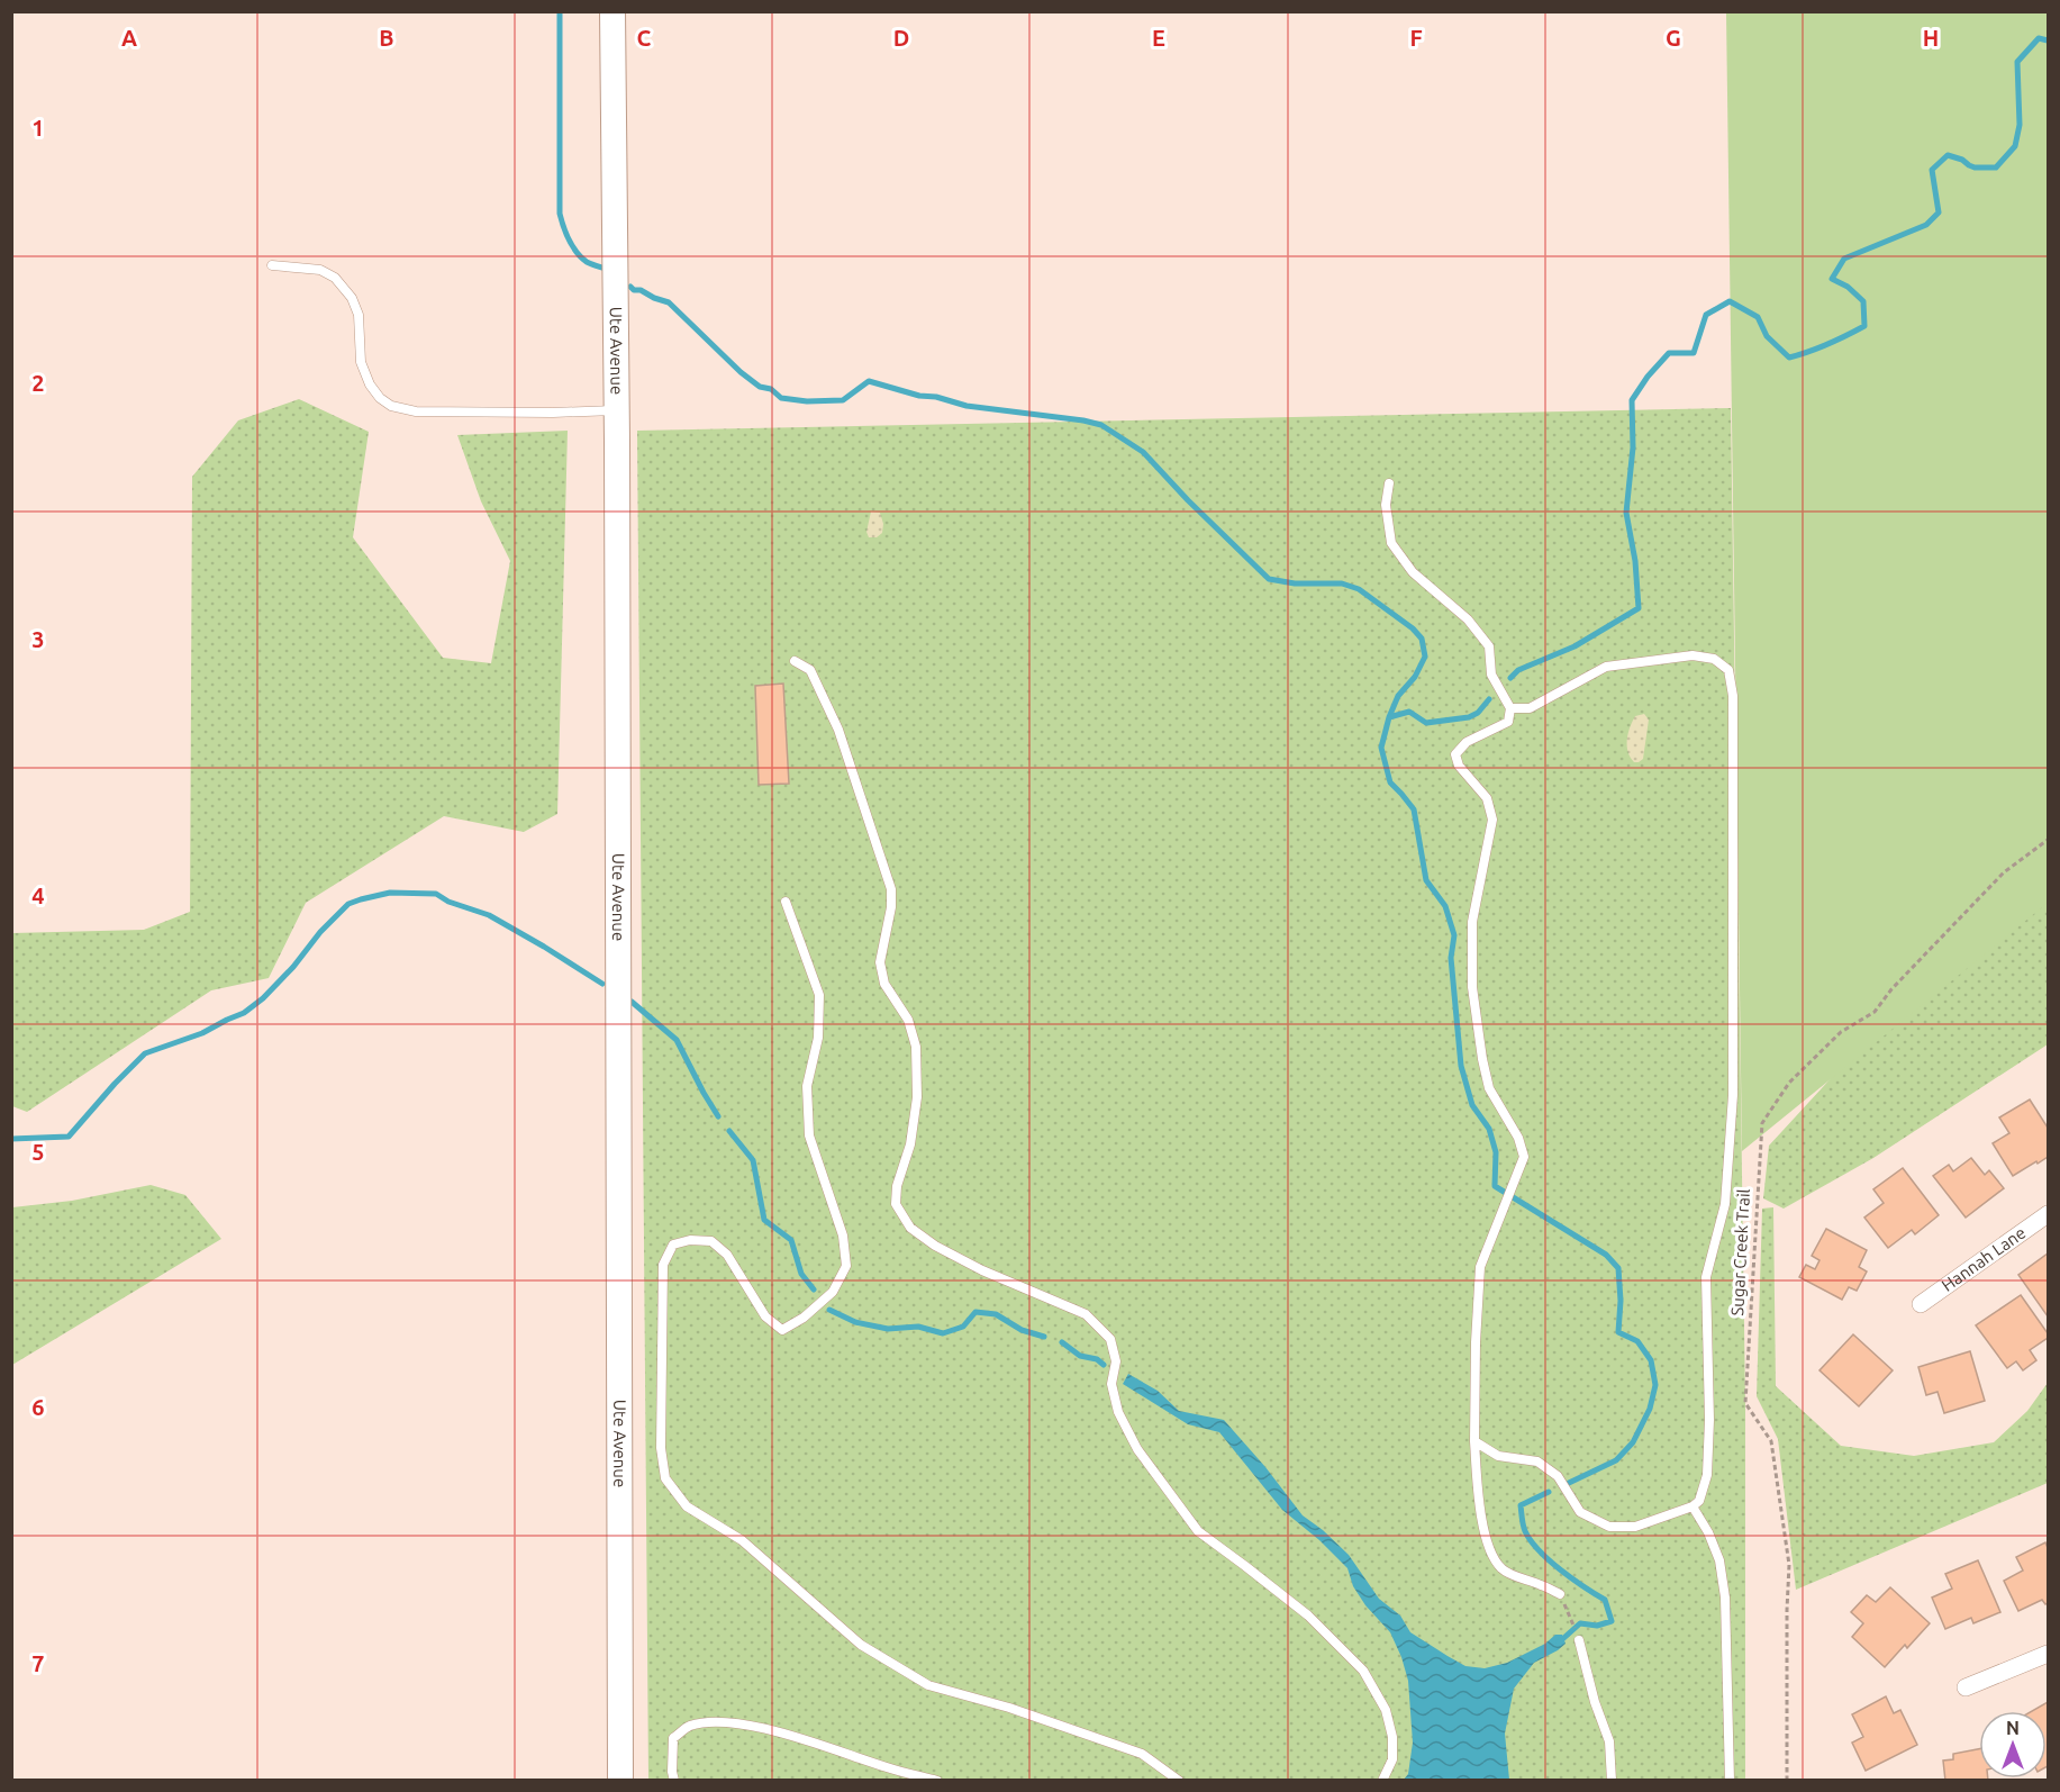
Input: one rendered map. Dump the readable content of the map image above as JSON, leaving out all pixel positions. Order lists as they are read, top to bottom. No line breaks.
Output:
{"streets":{"main road":["Ute Avenue"],"street":["Hannah Lane"],"path":["Sugar Creek Trail"]},"north":"top","grid":{"columns":["A","B","C","D","E","F","G","H"],"rows":["1","2","3","4","5","6","7"]}}
